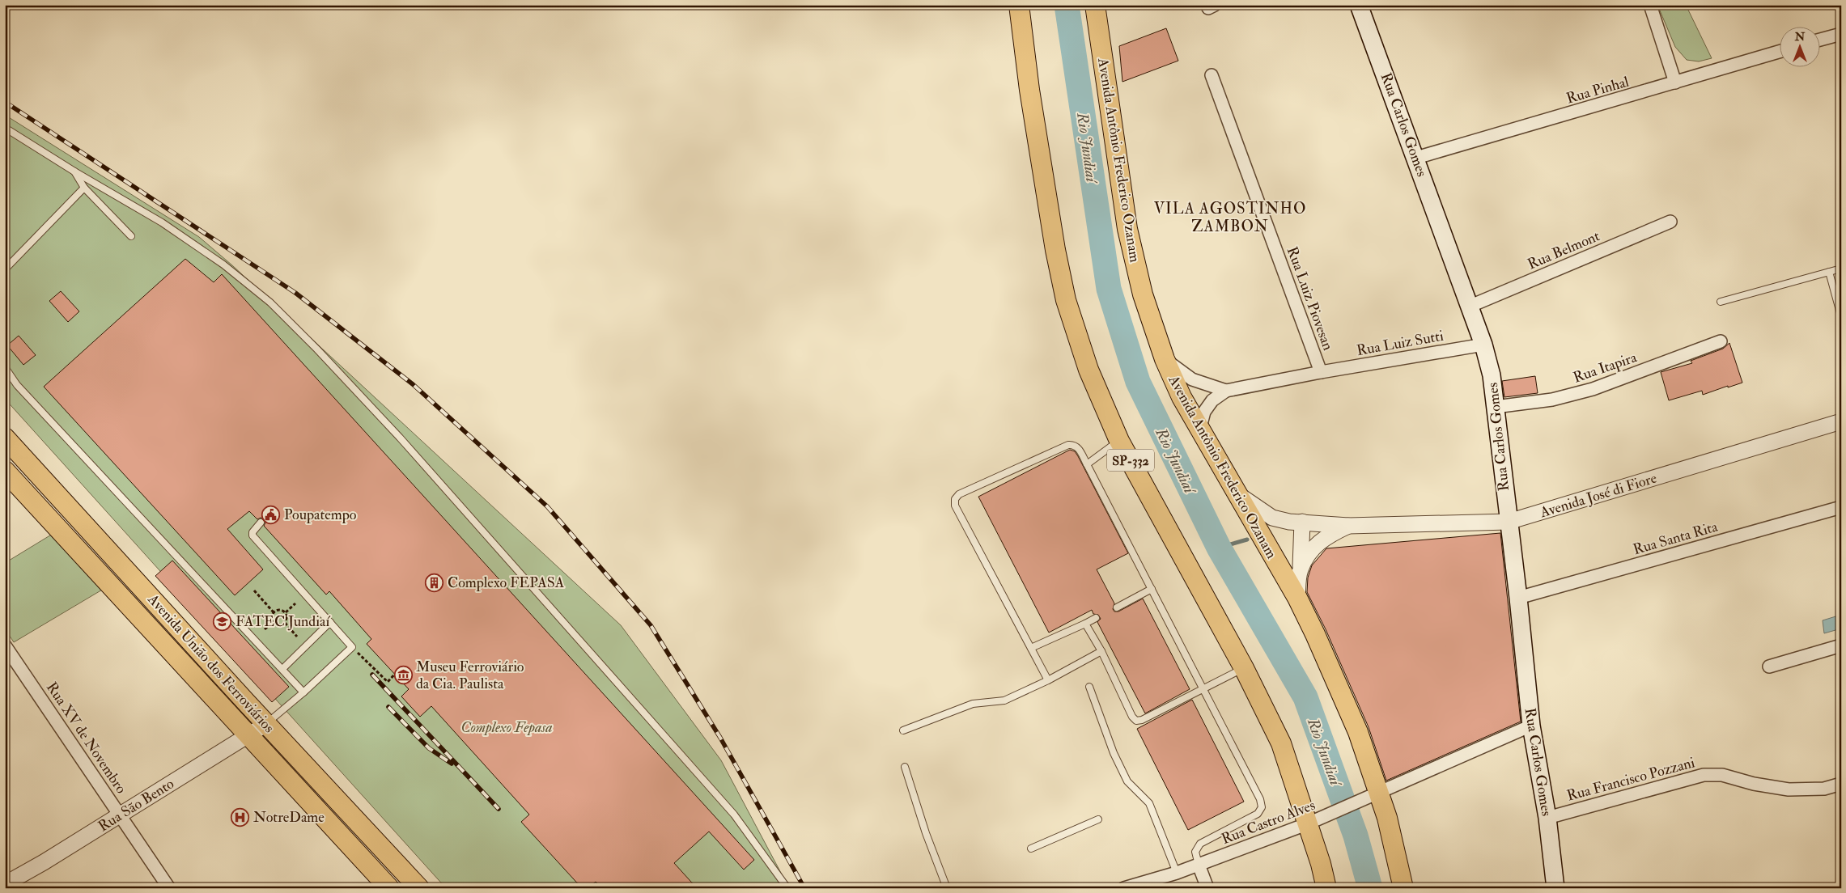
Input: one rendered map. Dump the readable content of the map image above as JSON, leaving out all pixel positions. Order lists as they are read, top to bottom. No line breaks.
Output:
{"streets":{"main road":["Rua Carlos Gomes","Avenida Antônio Frederico Ozanam","SP-332","Avenida União dos Ferroviários"],"street":["Rua Pinhal","Rua Belmont","Rua Luiz Piovesan","Rua Luiz Sutti","Rua Itapira","Avenida José di Fiore","Rua Santa Rita","Rua XV de Novembro","Rua Francisco Pozzani","Rua São Bento","Rua Castro Alves"]},"crossings":[["Rua Pinhal","Rua Carlos Gomes"],["Rua Carlos Gomes","Rua Belmont"],["Rua Carlos Gomes","Rua Luiz Sutti"],["Rua Carlos Gomes","Rua Itapira"],["Rua Carlos Gomes","Avenida José di Fiore"],["Rua Carlos Gomes","Rua Santa Rita"],["Rua Carlos Gomes","Rua Francisco Pozzani"],["Rua Carlos Gomes","Rua Castro Alves"],["Avenida Antônio Frederico Ozanam","Rua Luiz Sutti"],["Avenida Antônio Frederico Ozanam","Avenida José di Fiore"],["Avenida Antônio Frederico Ozanam","Rua Castro Alves"],["Rua Luiz Piovesan","Rua Luiz Sutti"],["SP-332","Rua Castro Alves"],["Avenida União dos Ferroviários","Rua São Bento"],["Rua XV de Novembro","Rua São Bento"]],"districts":["VILA AGOSTINHO ZAMBON"],"water":["Rio Jundiaí"],"parks":["Complexo Fepasa"],"places":{"public building":["Poupatempo"],"building":["Complexo FEPASA"],"school or university":["FATEC Jundiaí"],"museum":["Museu Ferroviário da Cia. Paulista"],"hospital":["NotreDame"]},"north":"top"}
